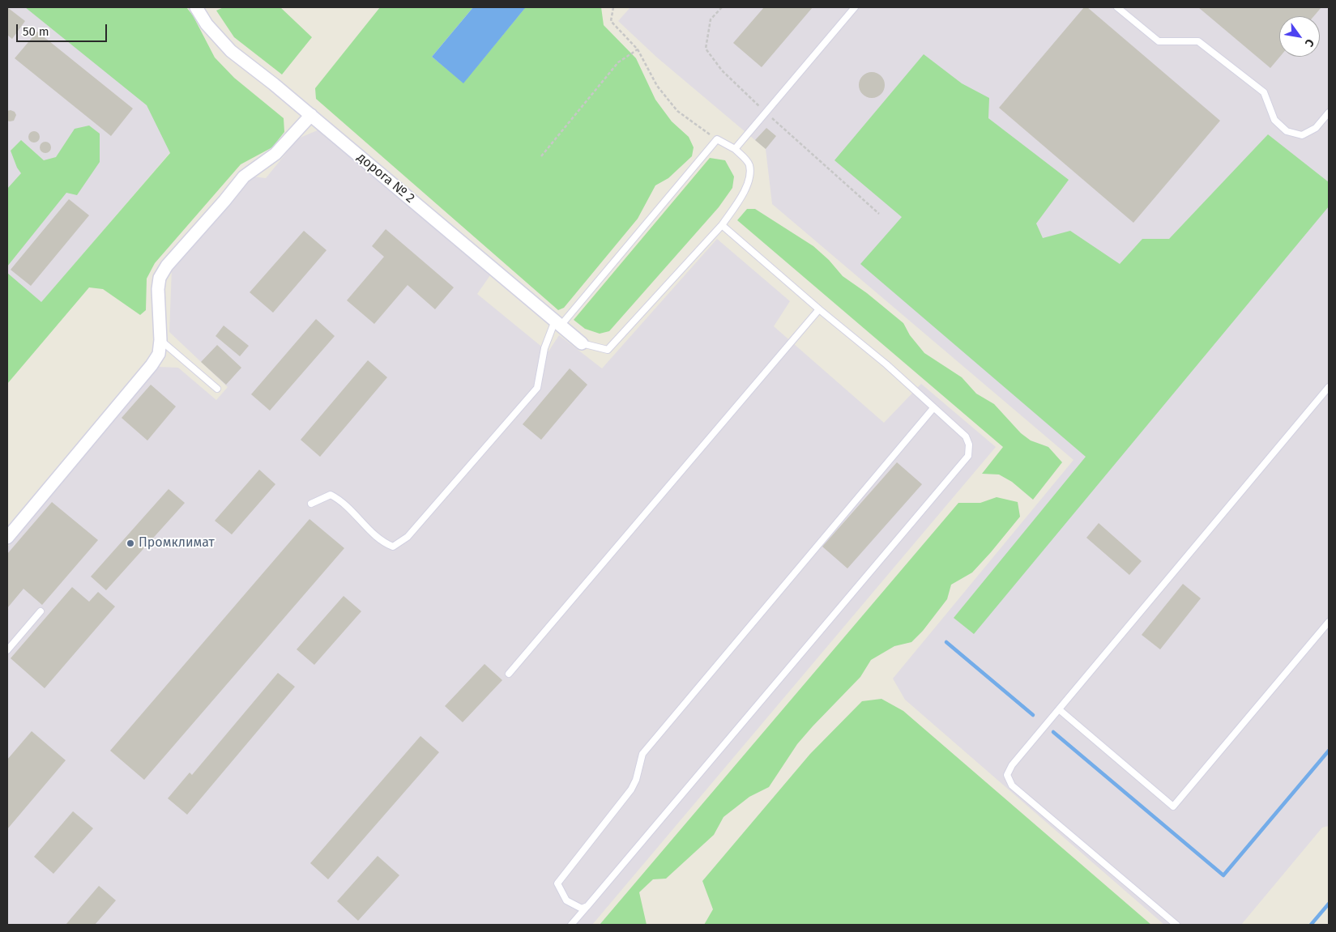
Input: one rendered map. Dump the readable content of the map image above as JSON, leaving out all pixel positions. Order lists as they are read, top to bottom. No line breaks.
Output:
{"streets":{"street":["дорога № 2"]},"places":["Промклимат"],"scale_bar":"50 m","north":"bottom right"}
